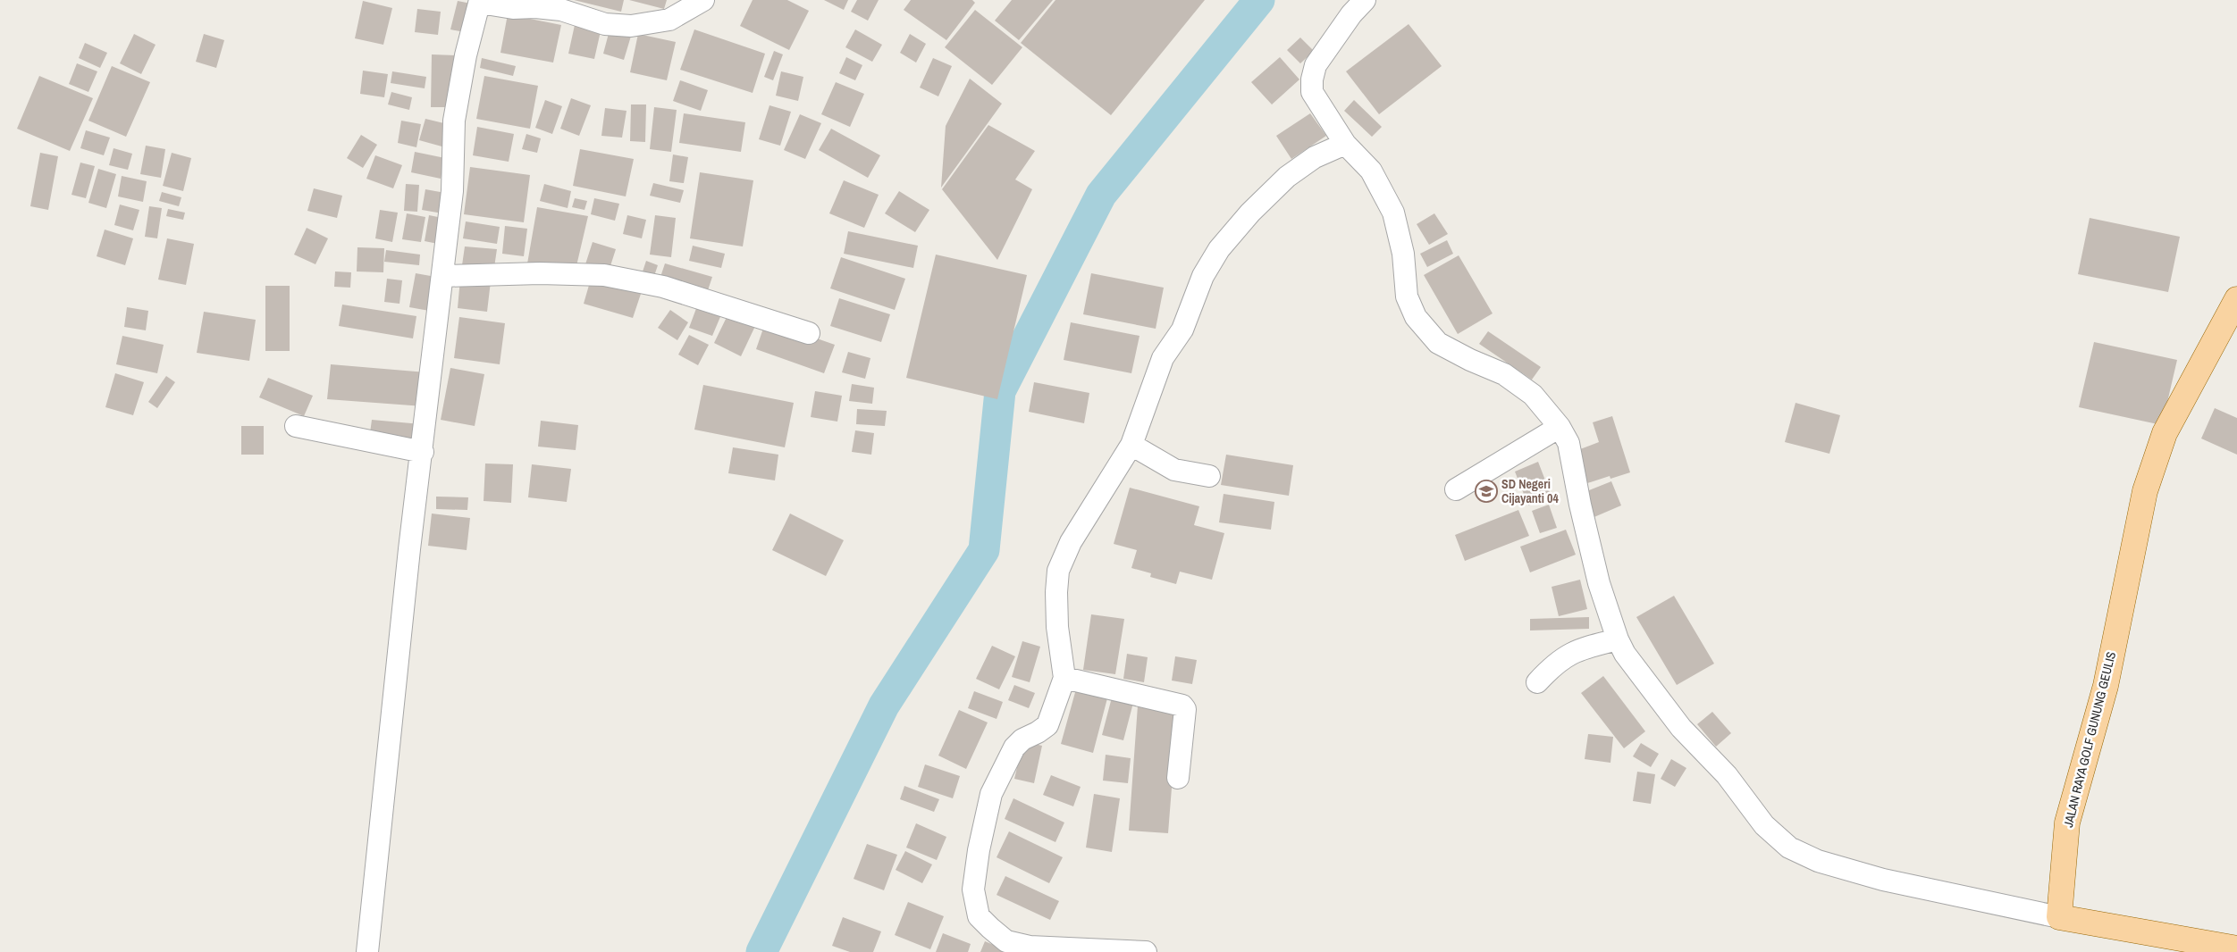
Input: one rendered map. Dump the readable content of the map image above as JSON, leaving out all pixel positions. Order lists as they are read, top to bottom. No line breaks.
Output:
{"streets":{"main road":["JALAN RAYA GOLF GUNUNG GEULIS"]},"places":{"school or university":["SD Negeri Cijayanti 04"]}}
